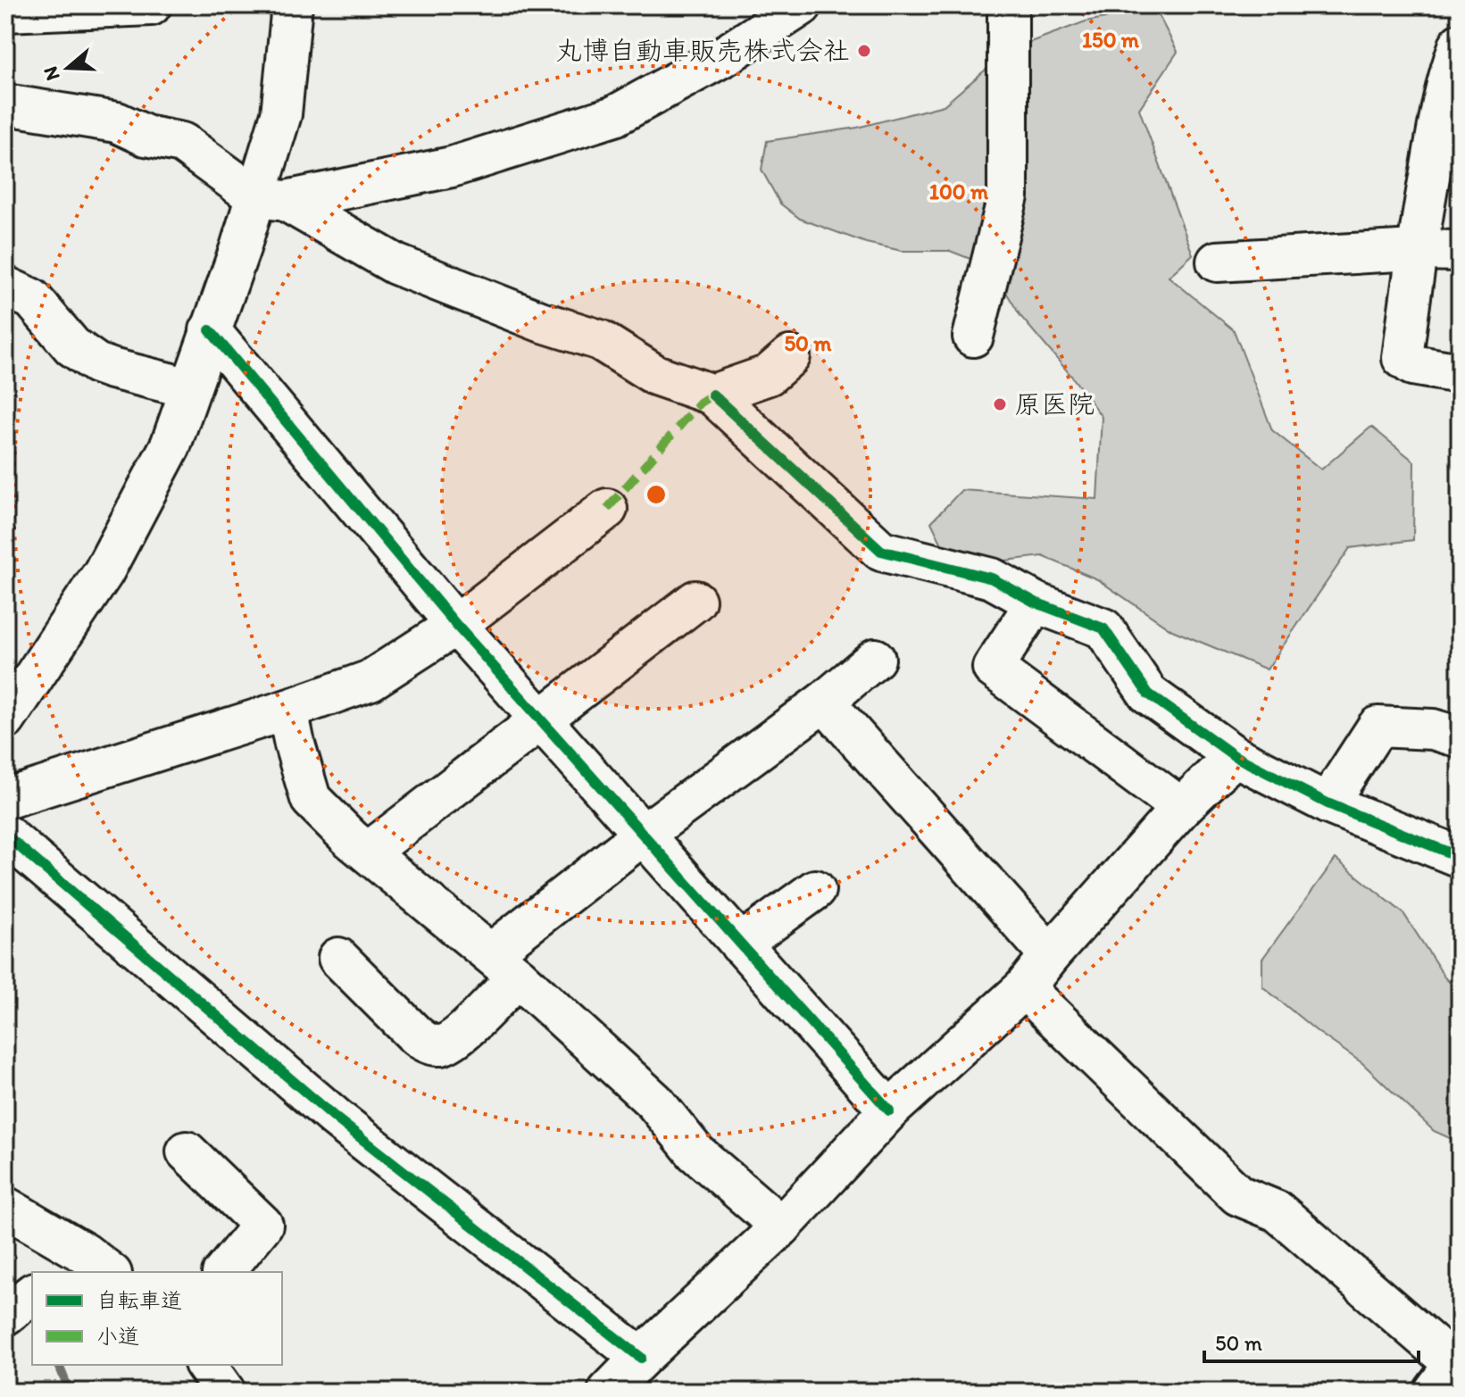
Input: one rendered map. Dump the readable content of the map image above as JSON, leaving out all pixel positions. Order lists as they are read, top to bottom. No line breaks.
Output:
{"places":["丸博自動車販売株式会社","原医院"],"legend":["自転車道","小道"],"scale_bar":"50 m","north":"left","rings":["150 m","100 m","50 m"]}
